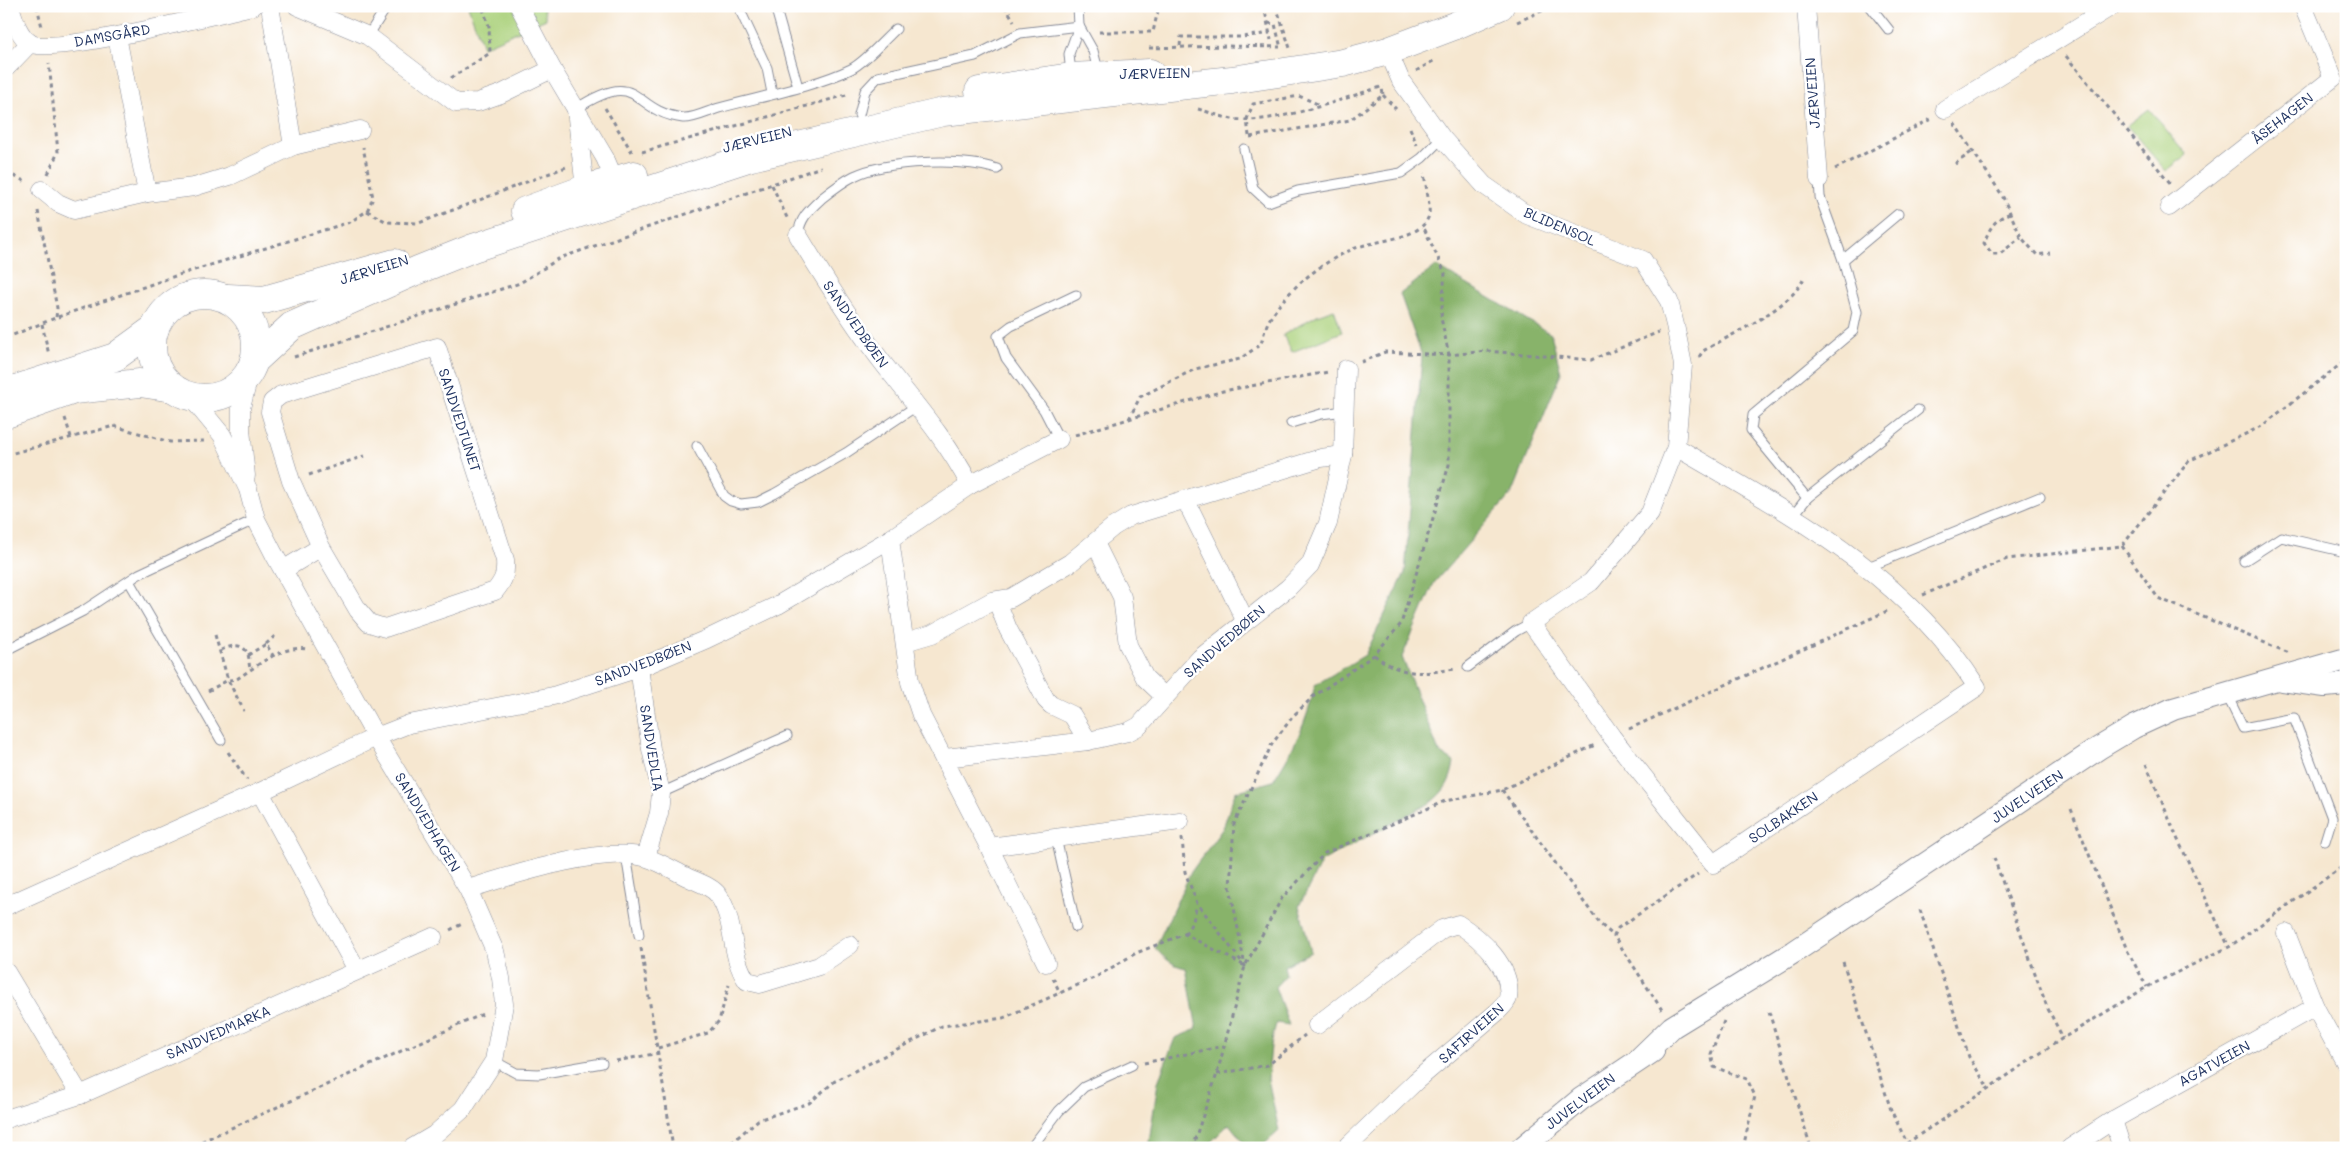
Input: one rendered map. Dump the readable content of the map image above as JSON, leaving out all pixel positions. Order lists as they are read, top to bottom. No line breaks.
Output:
{"streets":{"main road":["JÆRVEIEN"],"street":["DAMSGÅRD","ÅSEHAGEN","BLIDENSOL","SANDVEDBØEN","SANDVEDTUNET","SANDVEDLIA","JUVELVEIEN","SOLBAKKEN","SANDVEDHAGEN","SANDVEDMARKA","SAFIRVEIEN","AGATVEIEN"]},"crossings":[["JÆRVEIEN","BLIDENSOL"],["JÆRVEIEN","SANDVEDHAGEN"],["SANDVEDBØEN","SANDVEDLIA"],["SANDVEDBØEN","SANDVEDHAGEN"]]}
